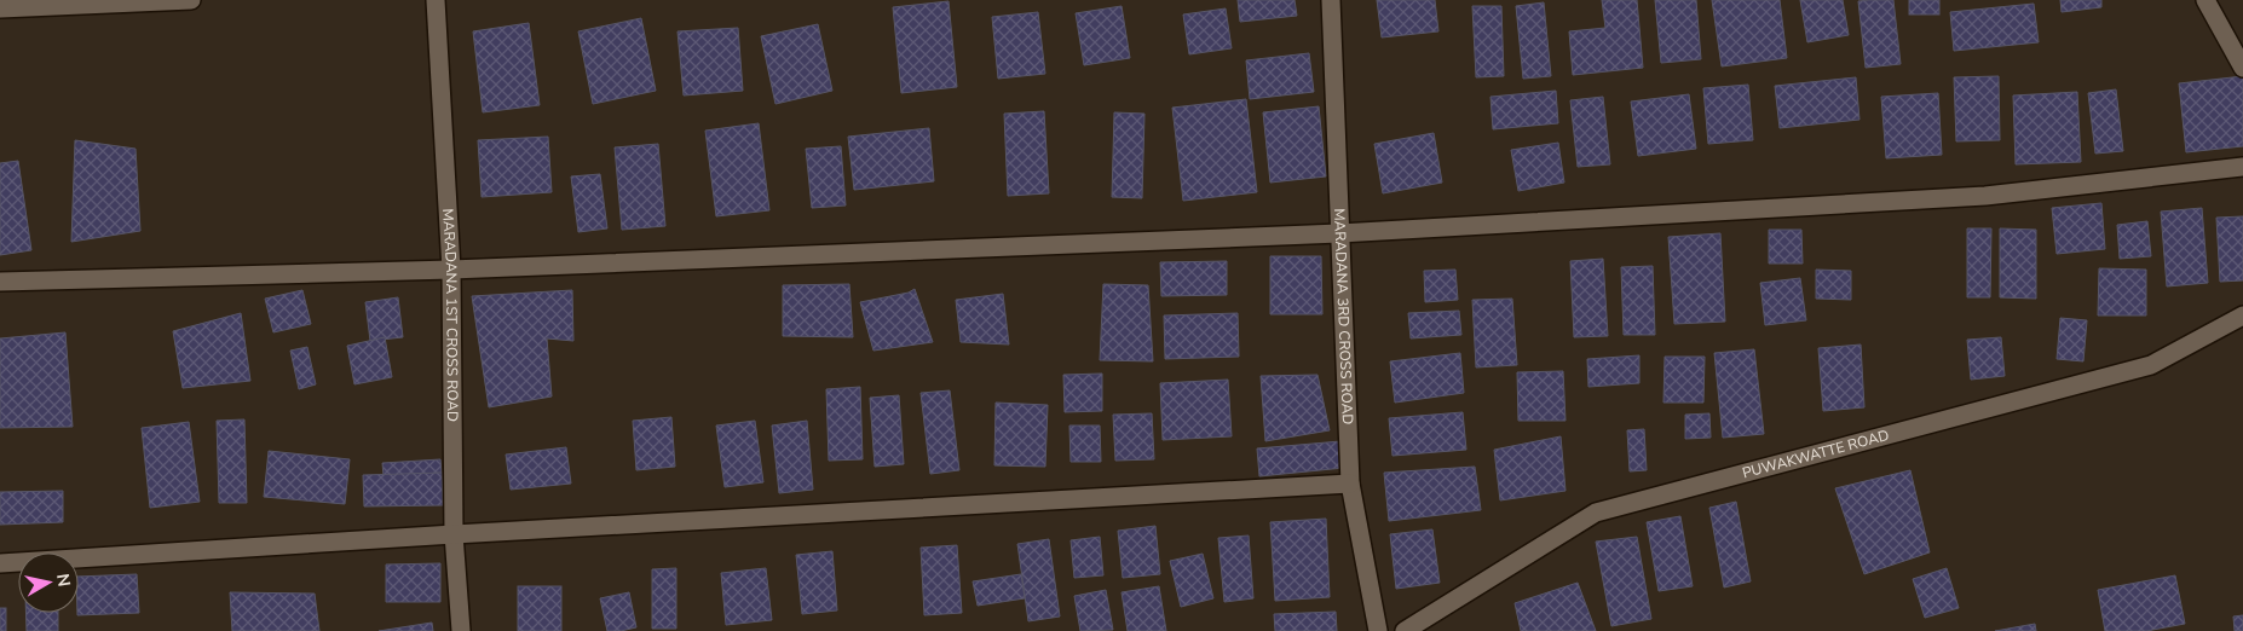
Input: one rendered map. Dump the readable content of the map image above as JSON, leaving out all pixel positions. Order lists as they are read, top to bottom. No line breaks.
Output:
{"streets":{"street":["MARADANA 1ST CROSS ROAD","MARADANA 3RD CROSS ROAD","PUWAKWATTE ROAD"]},"north":"right"}
